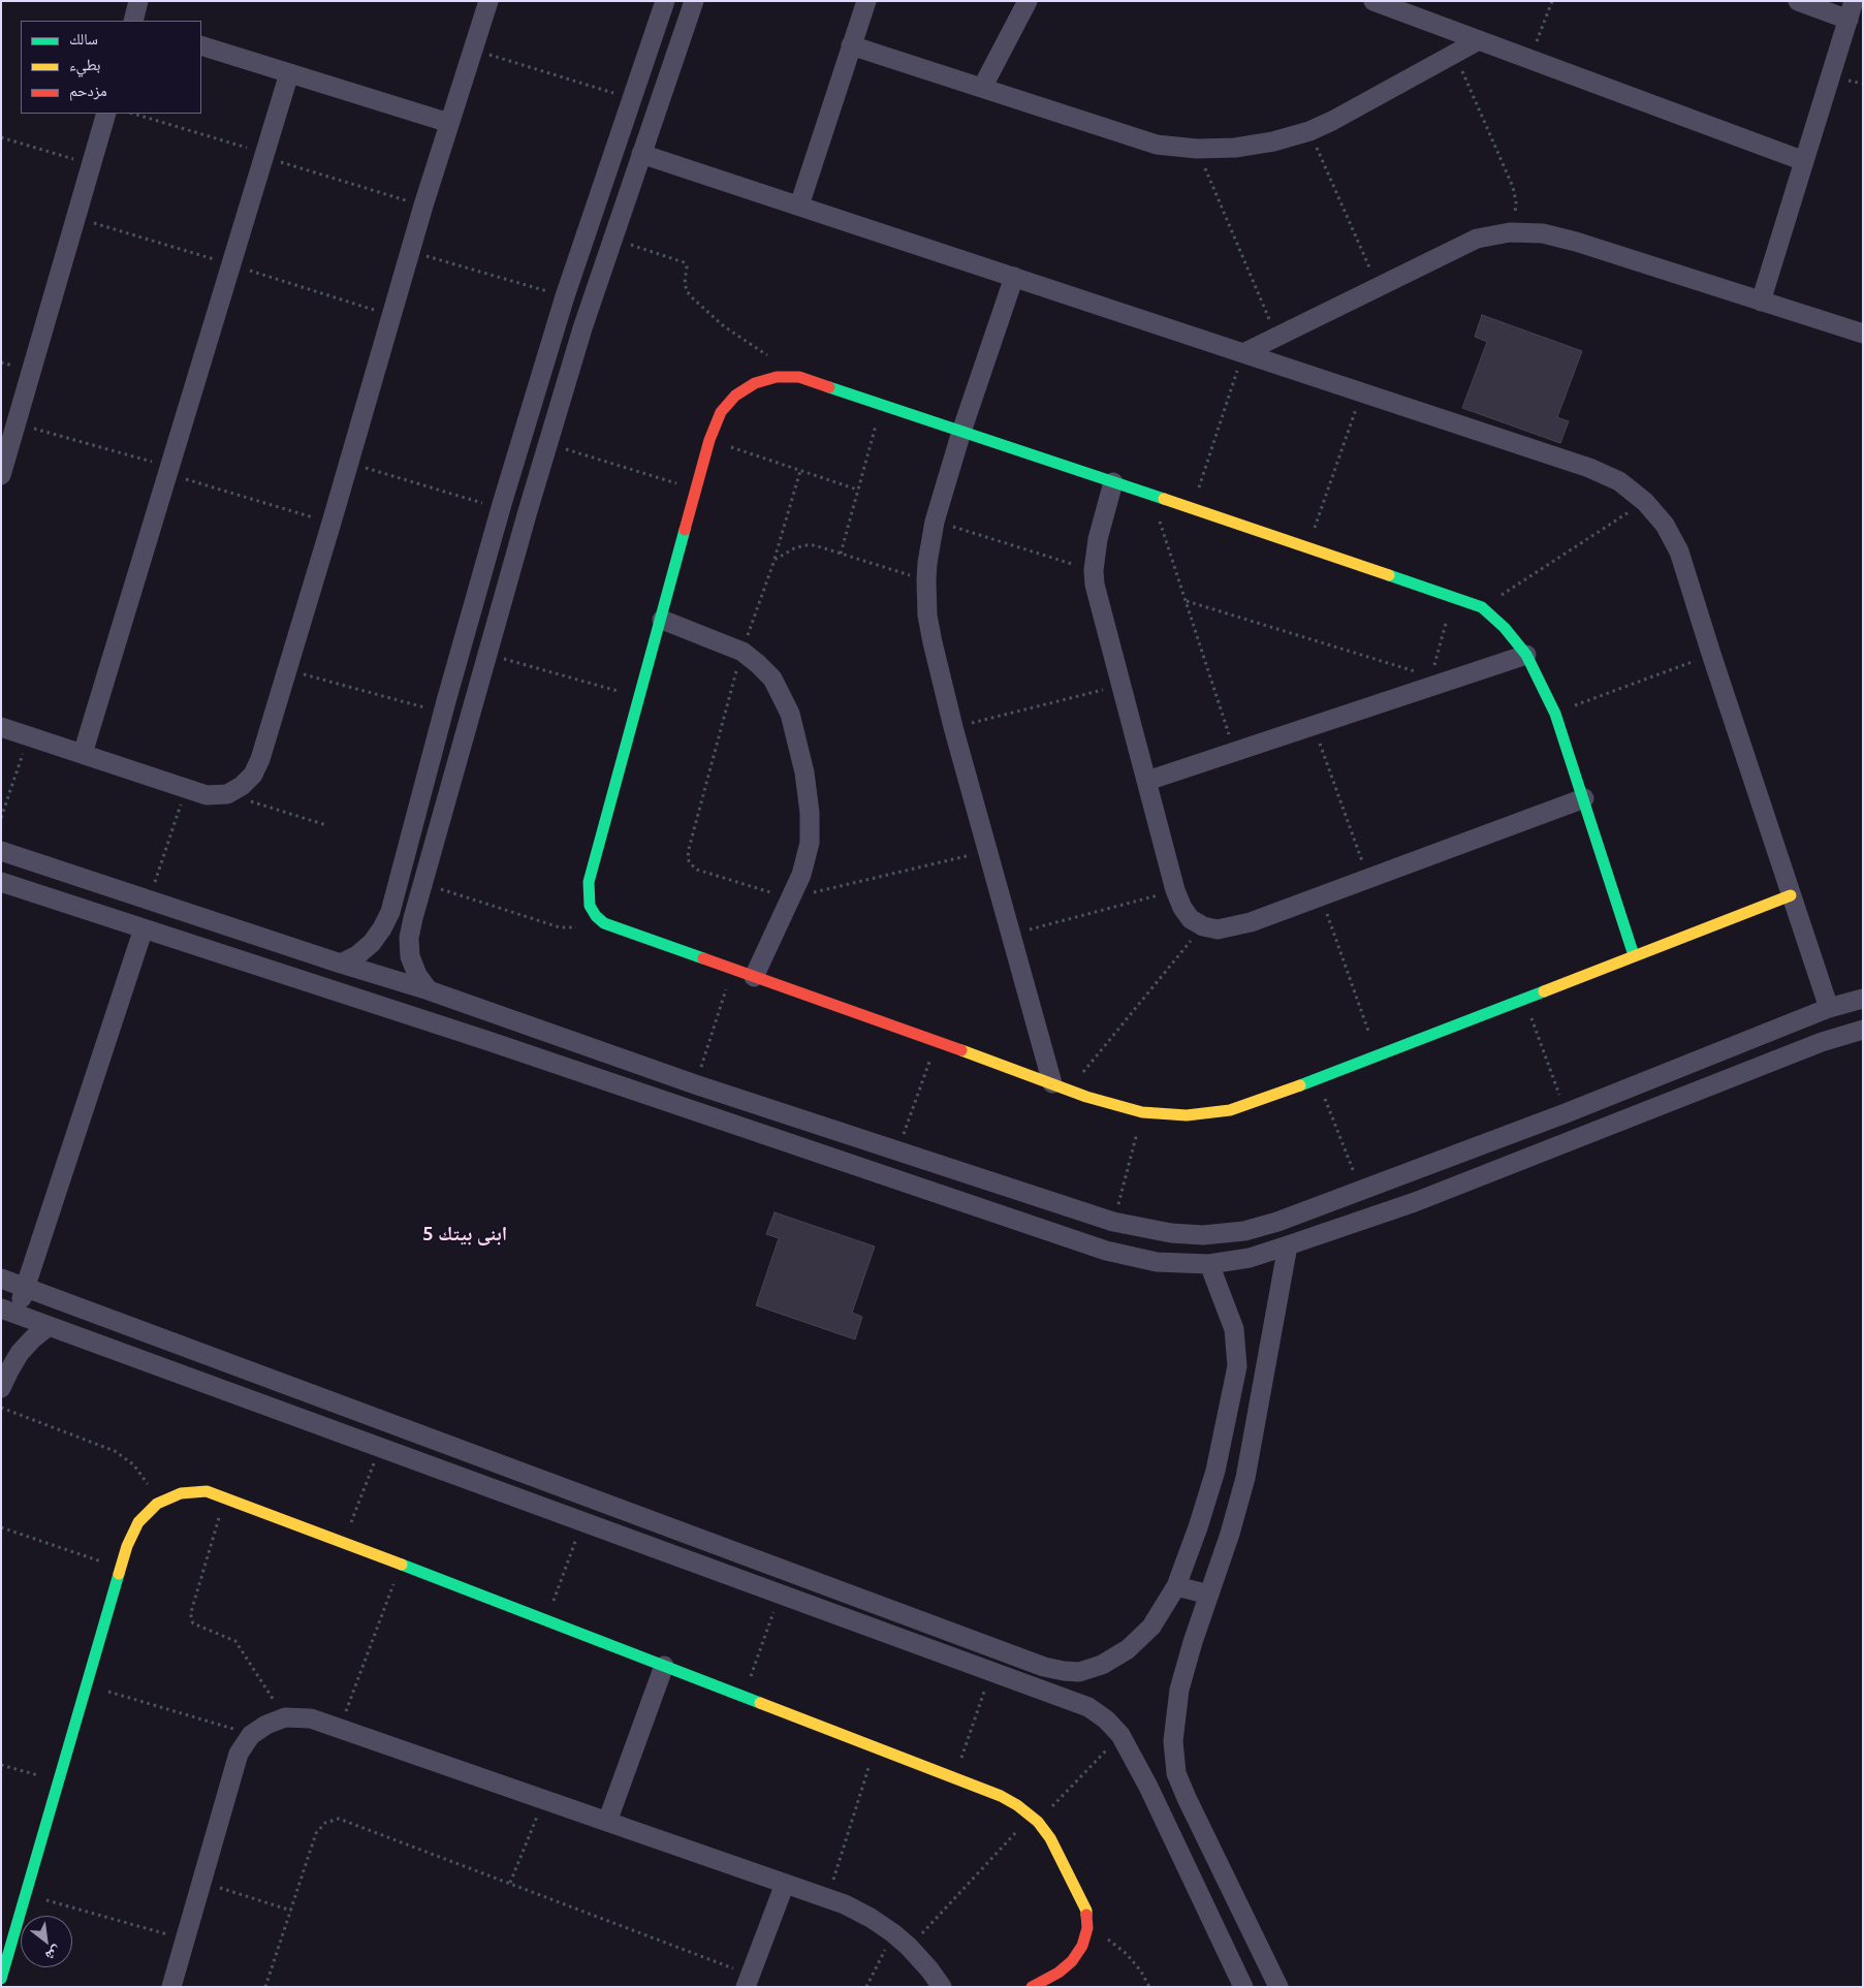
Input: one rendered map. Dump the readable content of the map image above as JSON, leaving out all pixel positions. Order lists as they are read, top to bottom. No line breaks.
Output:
{"districts":["ابنى بيتك 5"],"legend":["سالك","بطيء","مزدحم"],"north":"bottom right"}
